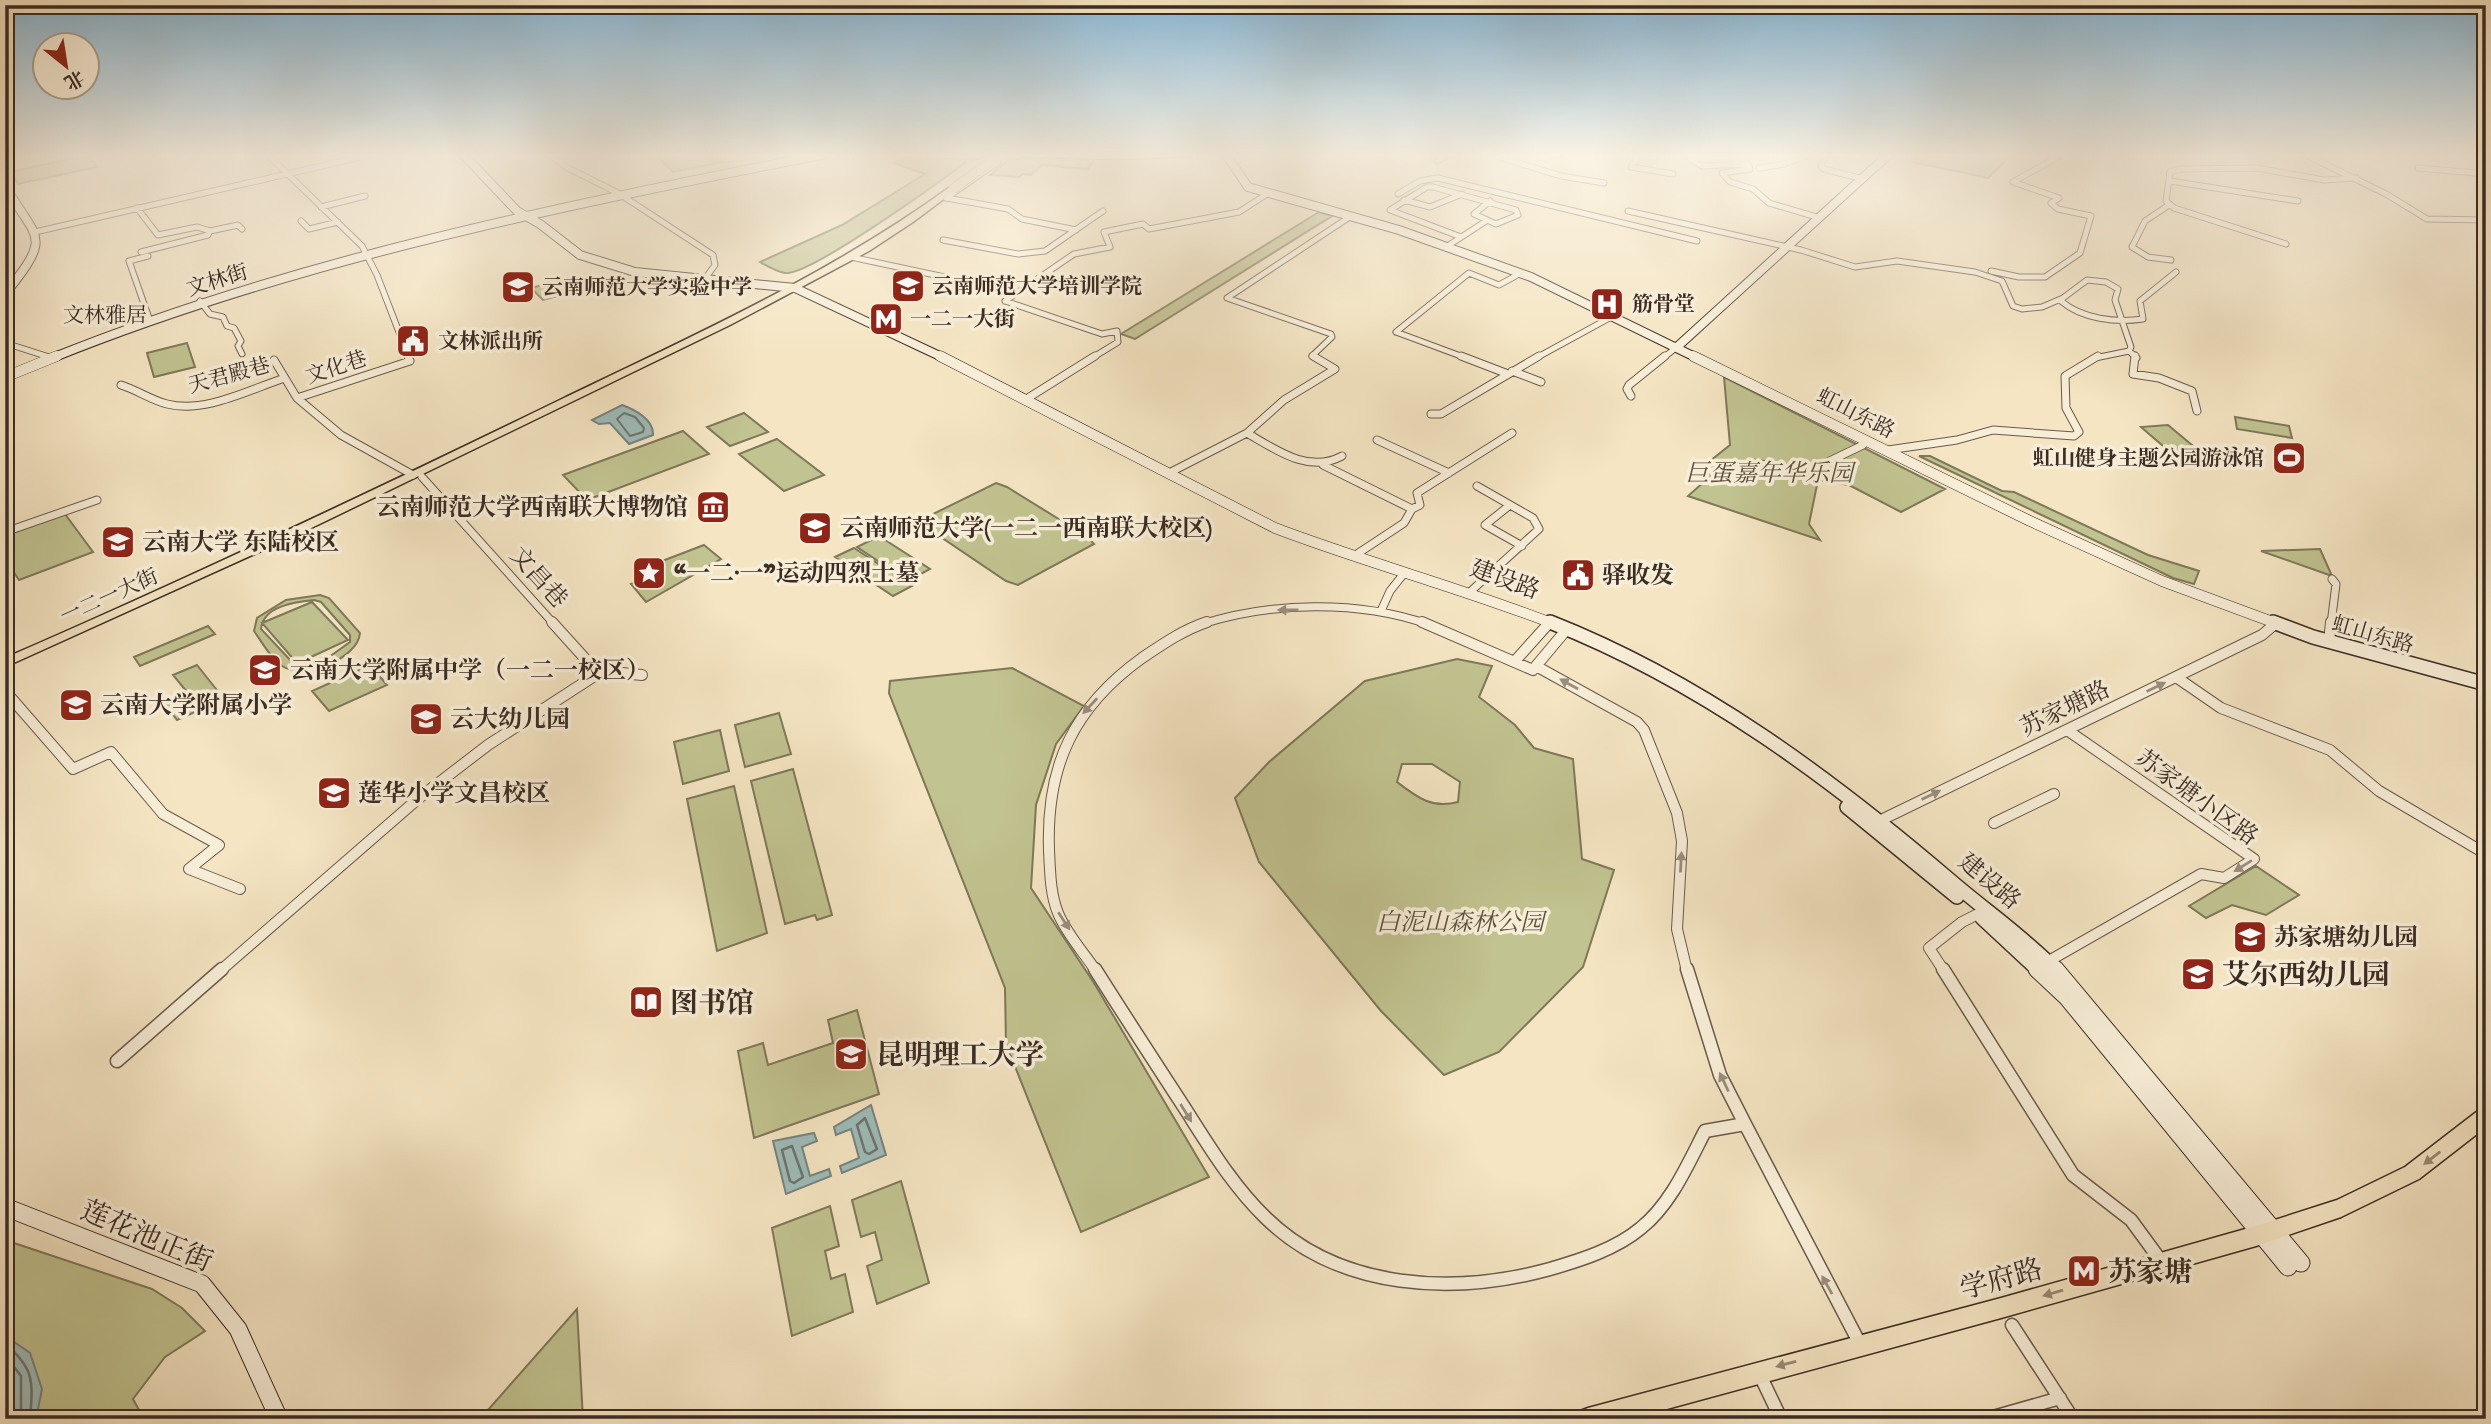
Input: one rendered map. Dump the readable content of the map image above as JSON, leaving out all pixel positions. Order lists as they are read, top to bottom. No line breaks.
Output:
{"streets":{"main road":["一二一大街","学府路"],"street":["文林街","文化巷","天君殿巷","虹山东路","文昌巷","建设路","苏家塘路","苏家塘小区路","莲花池正街"]},"crossings":[["文林街","文化巷"],["文化巷","天君殿巷"],["文化巷","文昌巷"],["文化巷","一二一大街"],["虹山东路","苏家塘路"],["文昌巷","一二一大街"],["建设路","一二一大街"],["建设路","苏家塘路"],["建设路","苏家塘小区路"],["建设路","学府路"],["苏家塘路","苏家塘小区路"]],"one_way":["苏家塘路","学府路"],"districts":["文林雅居"],"parks":["巨蛋嘉年华乐园","白泥山森林公园"],"places":{"school or university":["云南师范大学培训学院","云南师范大学实验中学","云南师范大学(一二一西南联大校区)","云南大学 东陆校区","云南大学附属中学（一二一校区）","云南大学附属小学","云大幼儿园","莲华小学文昌校区","苏家塘幼儿园","艾尔西幼儿园","昆明理工大学"],"hospital":["筋骨堂"],"metro station":["一二一大街","苏家塘"],"public building":["文林派出所","驿收发"],"sports":["虹山健身主题公园游泳馆"],"museum":["云南师范大学西南联大博物馆"],"place":["“一二·一”运动四烈士墓"],"library":["图书馆"]},"north":"bottom right"}
